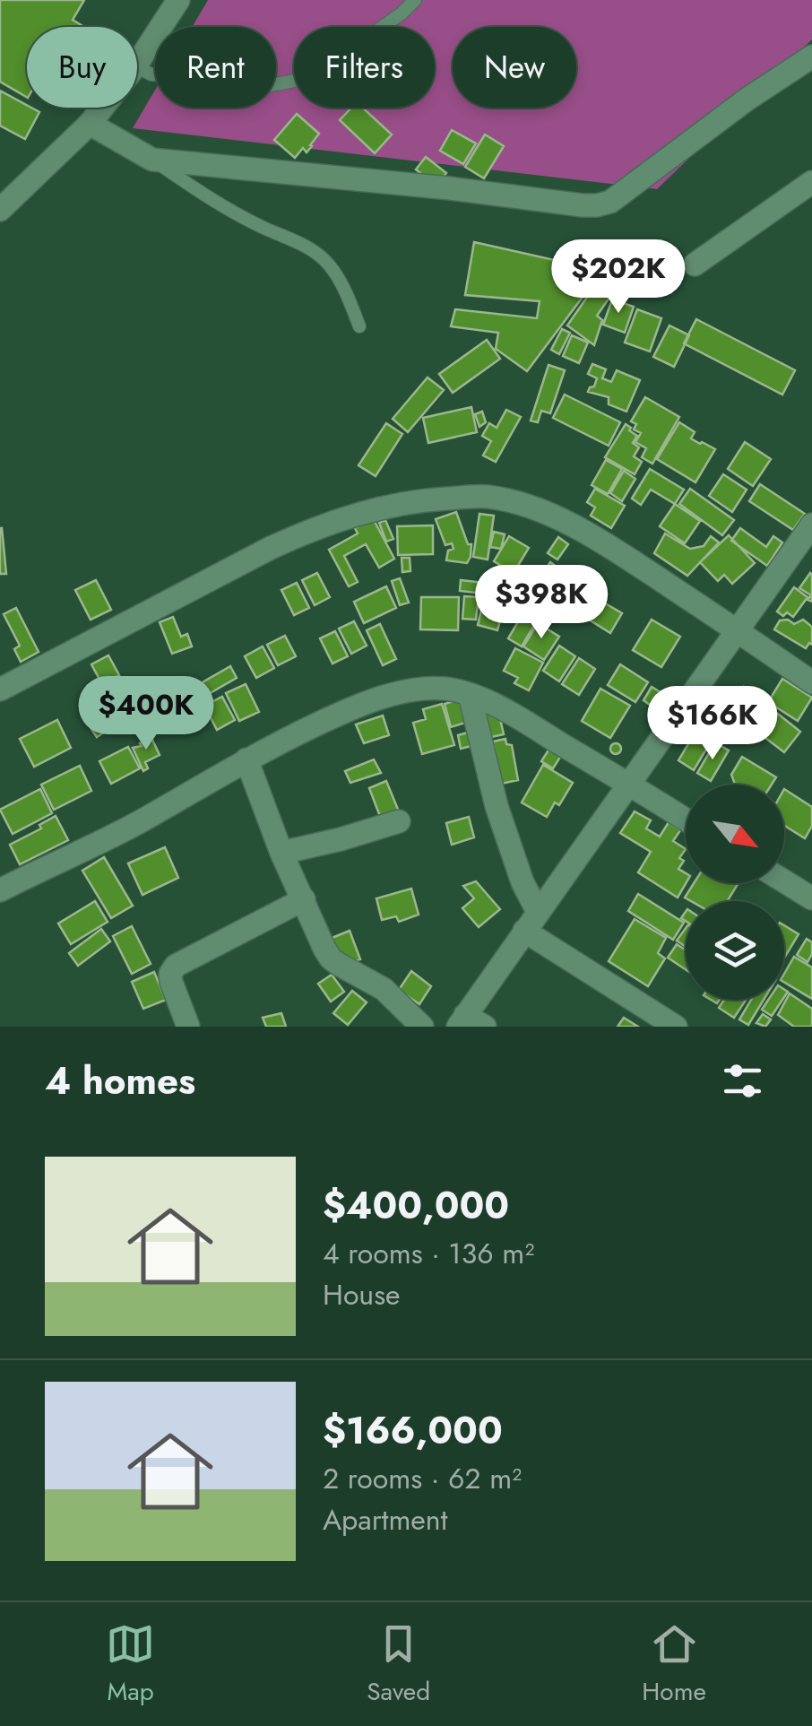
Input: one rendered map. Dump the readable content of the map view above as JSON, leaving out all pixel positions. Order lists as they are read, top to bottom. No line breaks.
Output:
{"north":"bottom right","page":{"chip":["Buy","Rent","Filters","New"],"price":["$202K","$398K","$400K","$166K"],"heading":"4 homes","list":[{"name":"$400,000","note":"4 rooms · 136 m² · House"},{"name":"$166,000","note":"2 rooms · 62 m² · Apartment"}],"tabs":["Map","Saved","Home"]}}
